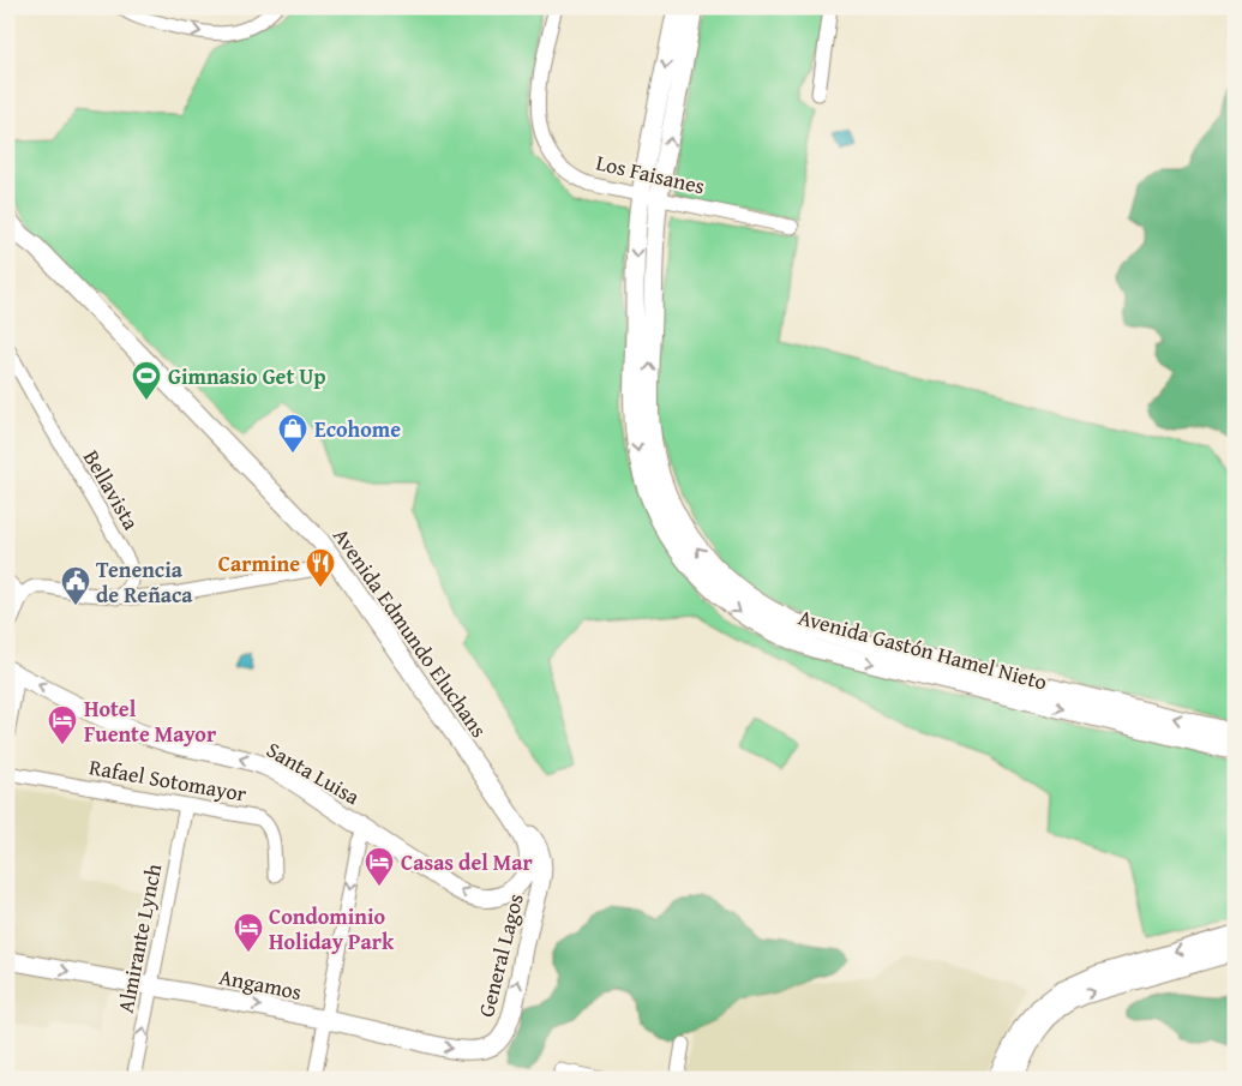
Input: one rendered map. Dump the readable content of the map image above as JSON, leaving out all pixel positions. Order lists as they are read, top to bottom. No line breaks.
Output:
{"streets":{"main road":["Avenida Edmundo Eluchans","Avenida Gastón Hamel Nieto","Santa Luisa","General Lagos","Angamos"],"street":["Los Faisanes","Bellavista","Rafael Sotomayor","Almirante Lynch"]},"crossings":[["Los Faisanes","Avenida Gastón Hamel Nieto"],["Avenida Edmundo Eluchans","General Lagos"],["Rafael Sotomayor","Almirante Lynch"],["Almirante Lynch","Angamos"],["General Lagos","Angamos"]],"one_way":["Santa Luisa","General Lagos","Angamos"],"places":{"sports":["Gimnasio Get Up"],"shop":["Ecohome"],"restaurant":["Carmine"],"public building":["Tenencia de Reñaca"],"hotel":["Hotel Fuente Mayor","Casas del Mar","Condominio Holiday Park"]}}
